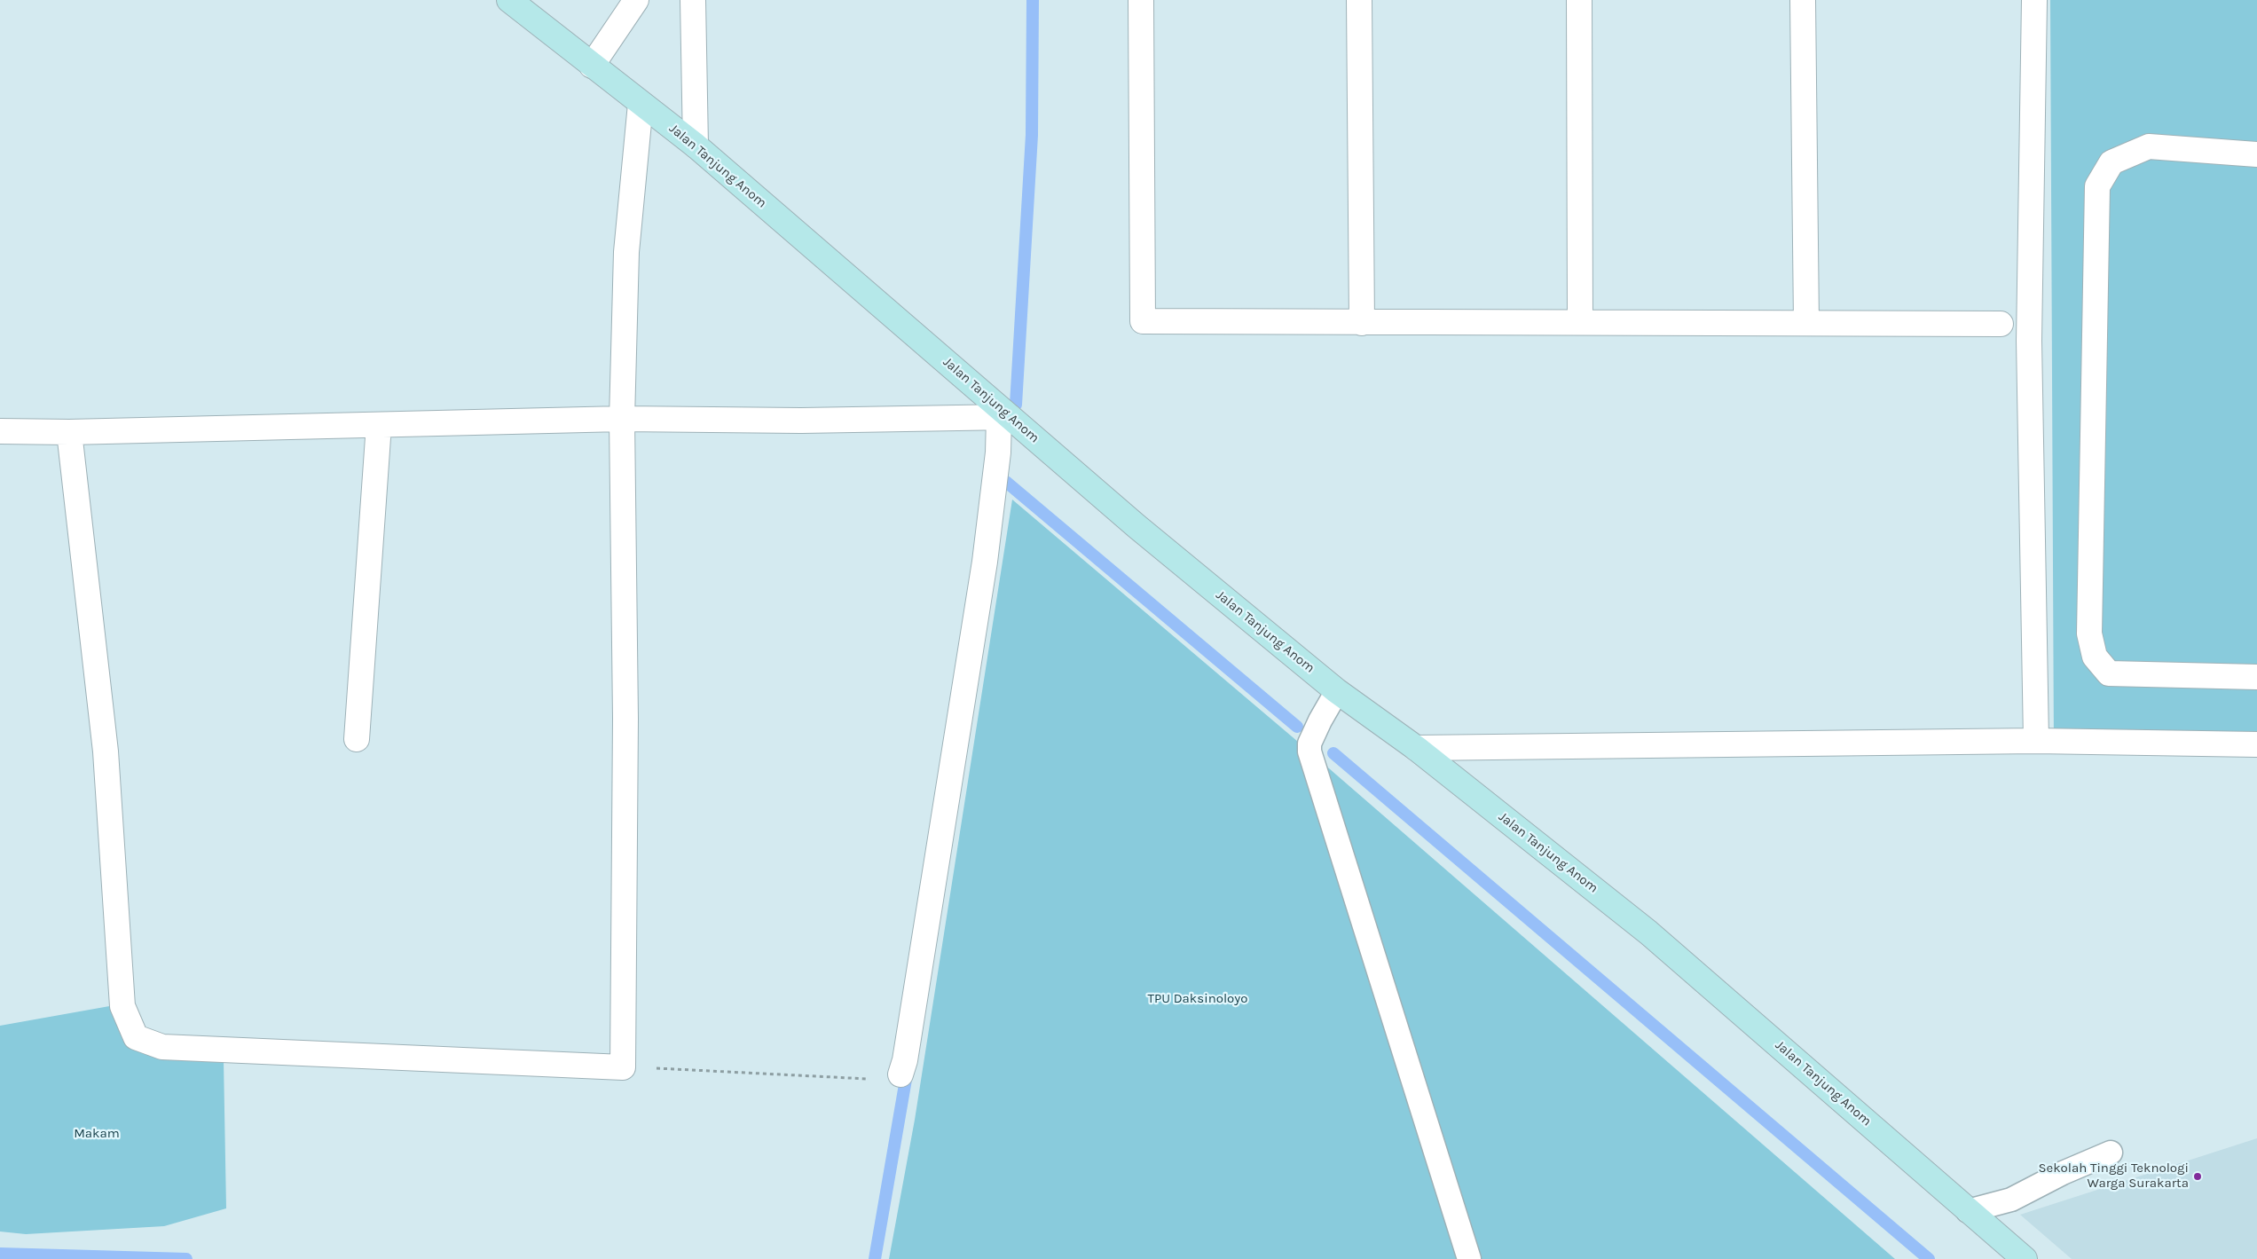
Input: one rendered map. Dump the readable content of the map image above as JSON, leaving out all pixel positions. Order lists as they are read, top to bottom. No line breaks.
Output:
{"streets":{"main road":["Jalan Tanjung Anom"]},"parks":["TPU Daksinoloyo","Makam"],"places":["Sekolah Tinggi Teknologi Warga Surakarta"]}
